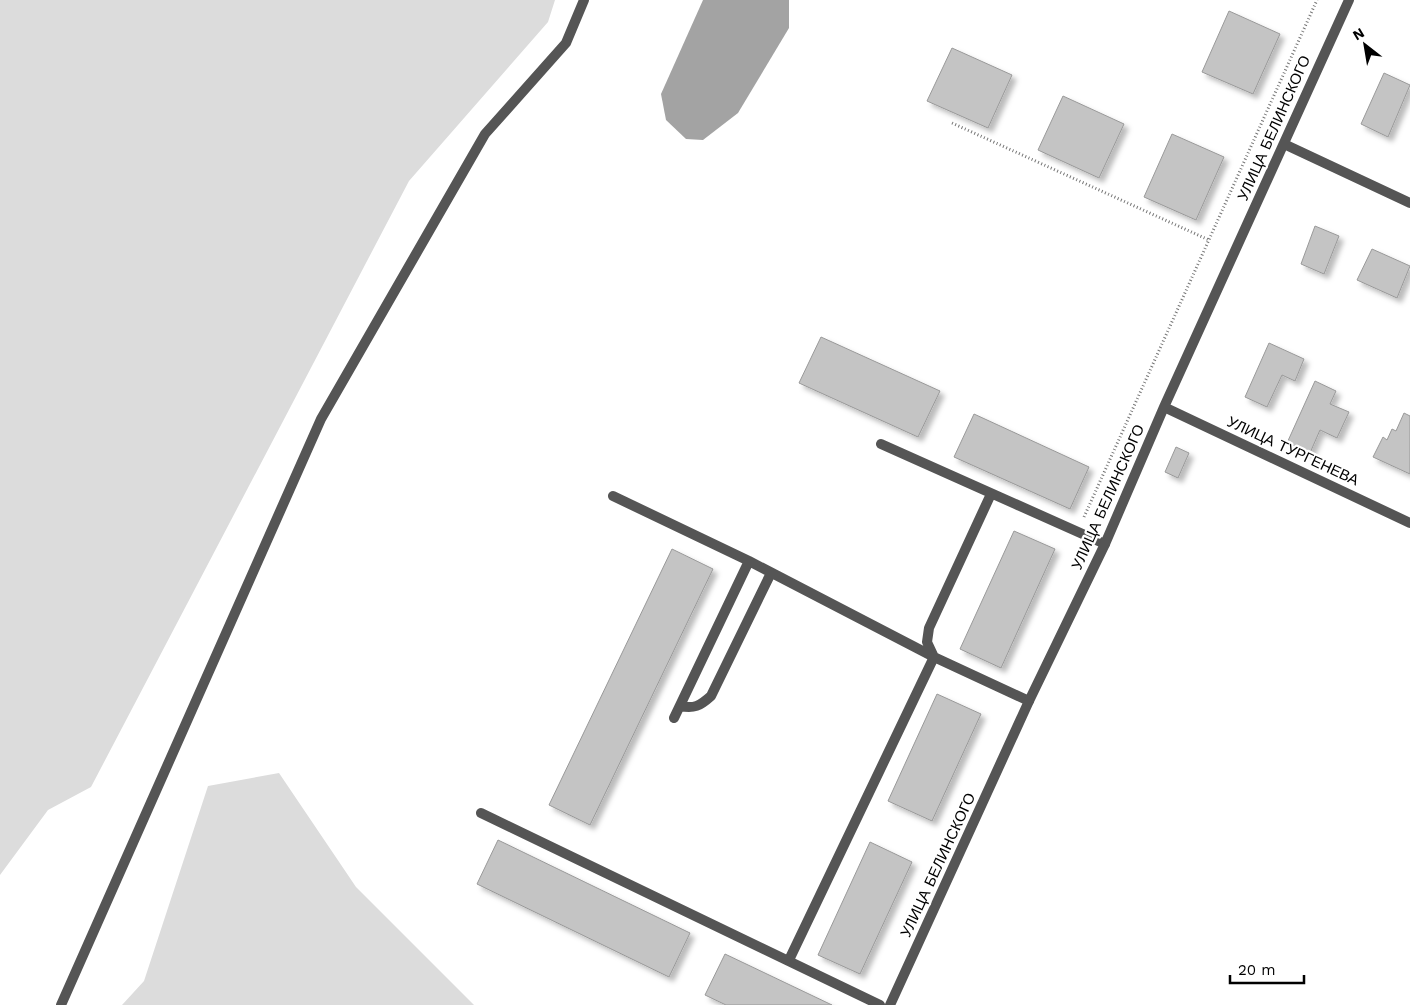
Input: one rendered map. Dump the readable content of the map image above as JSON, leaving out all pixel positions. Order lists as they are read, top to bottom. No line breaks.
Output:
{"streets":{"street":["УЛИЦА БЕЛИНСКОГО","УЛИЦА ТУРГЕНЕВА"]},"crossings":[["УЛИЦА БЕЛИНСКОГО","УЛИЦА ТУРГЕНЕВА"]],"scale_bar":"20 m","north":"top left"}
